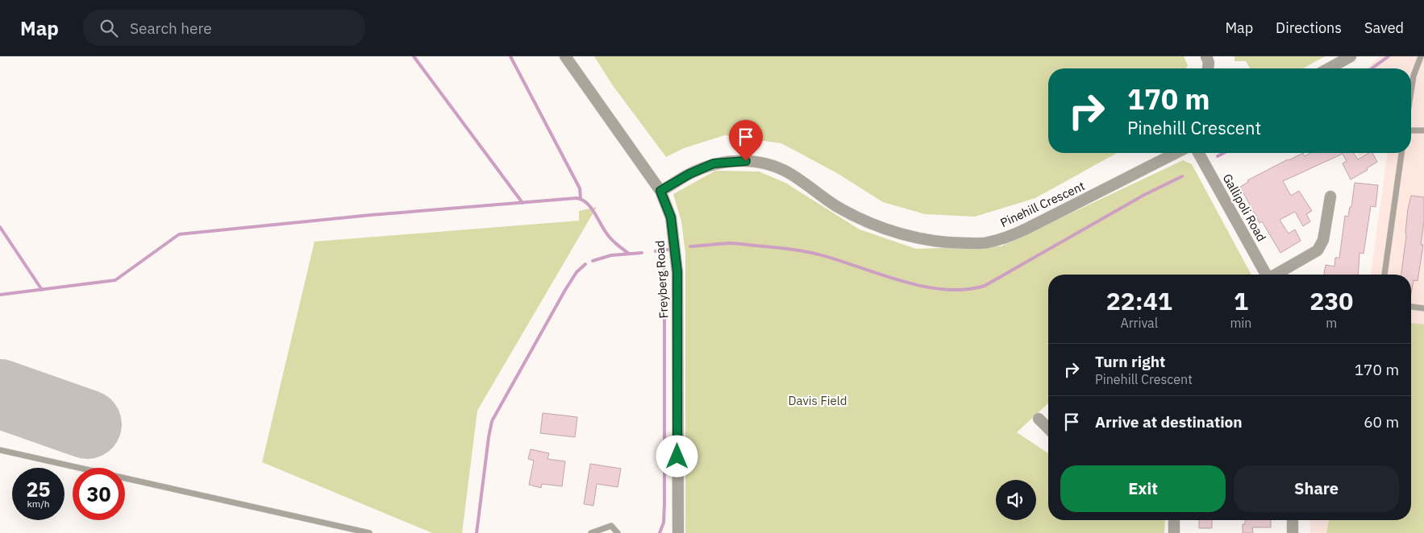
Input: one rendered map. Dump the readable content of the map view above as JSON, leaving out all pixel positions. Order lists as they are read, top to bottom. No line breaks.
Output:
{"streets":{"street":["Pinehill Crescent","Gallipoli Road","Freyberg Road"]},"crossings":[["Pinehill Crescent","Freyberg Road"]],"parks":["Davis Field"],"page":{"header":"Map","search":"Search here","nav":["Map","Directions","Saved"],"turn":["170 m","Pinehill Crescent"],"eta":["22:41","Arrival","1","min","230","m"],"list":[{"name":"Turn right","note":"Pinehill Crescent","value":"170 m"},{"name":"Arrive at destination","value":"60 m"}],"buttons":["Exit","Share"],"speed":"25 km/h","limit":"30"}}
